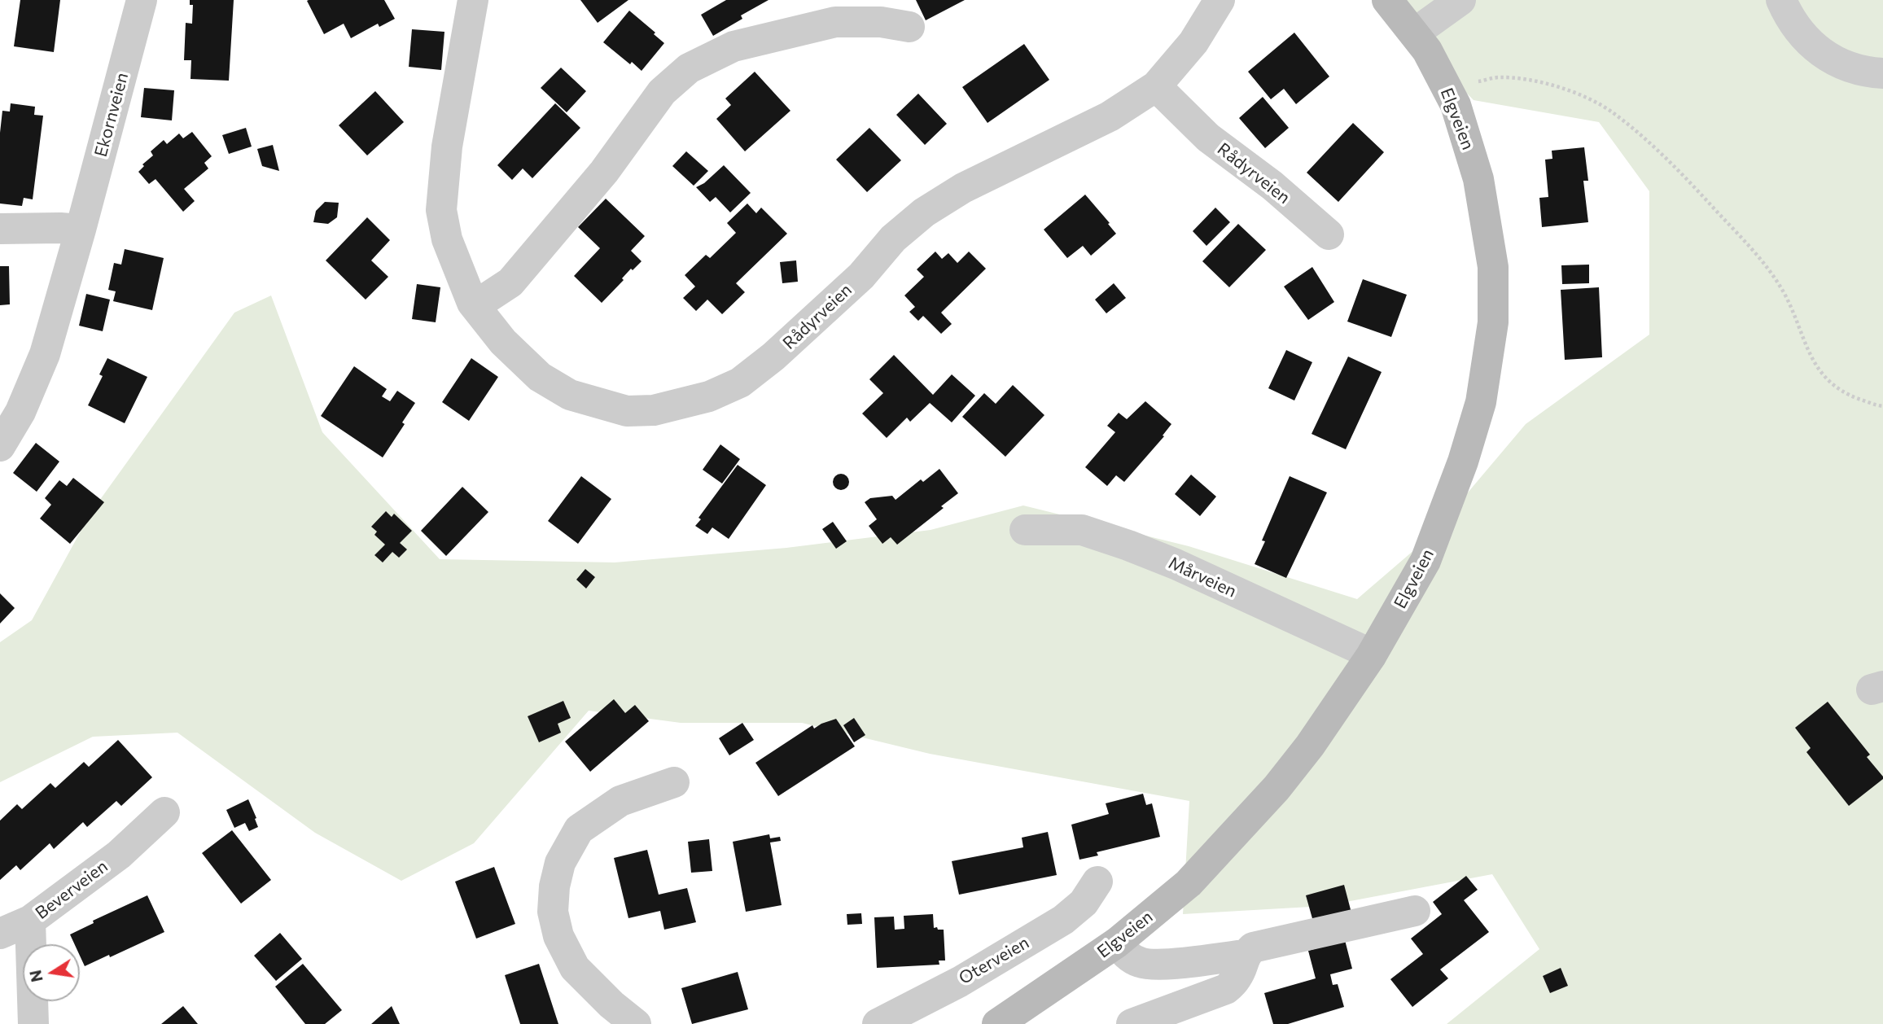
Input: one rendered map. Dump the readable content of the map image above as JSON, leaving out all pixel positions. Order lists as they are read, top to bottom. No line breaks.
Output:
{"streets":{"main road":["Elgveien"],"street":["Ekornveien","Rådyrveien","Mårveien","Beverveien","Oterveien"]},"crossings":[["Elgveien","Mårveien"]],"north":"left"}
